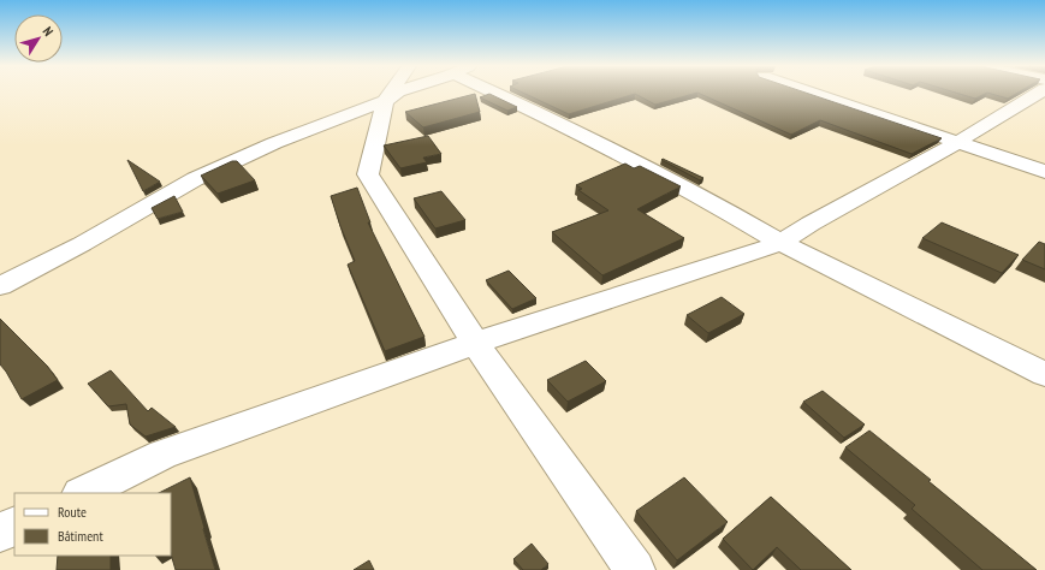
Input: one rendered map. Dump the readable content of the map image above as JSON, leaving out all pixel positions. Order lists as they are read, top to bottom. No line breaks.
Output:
{"legend":["Route","Bâtiment"],"north":"top right"}
